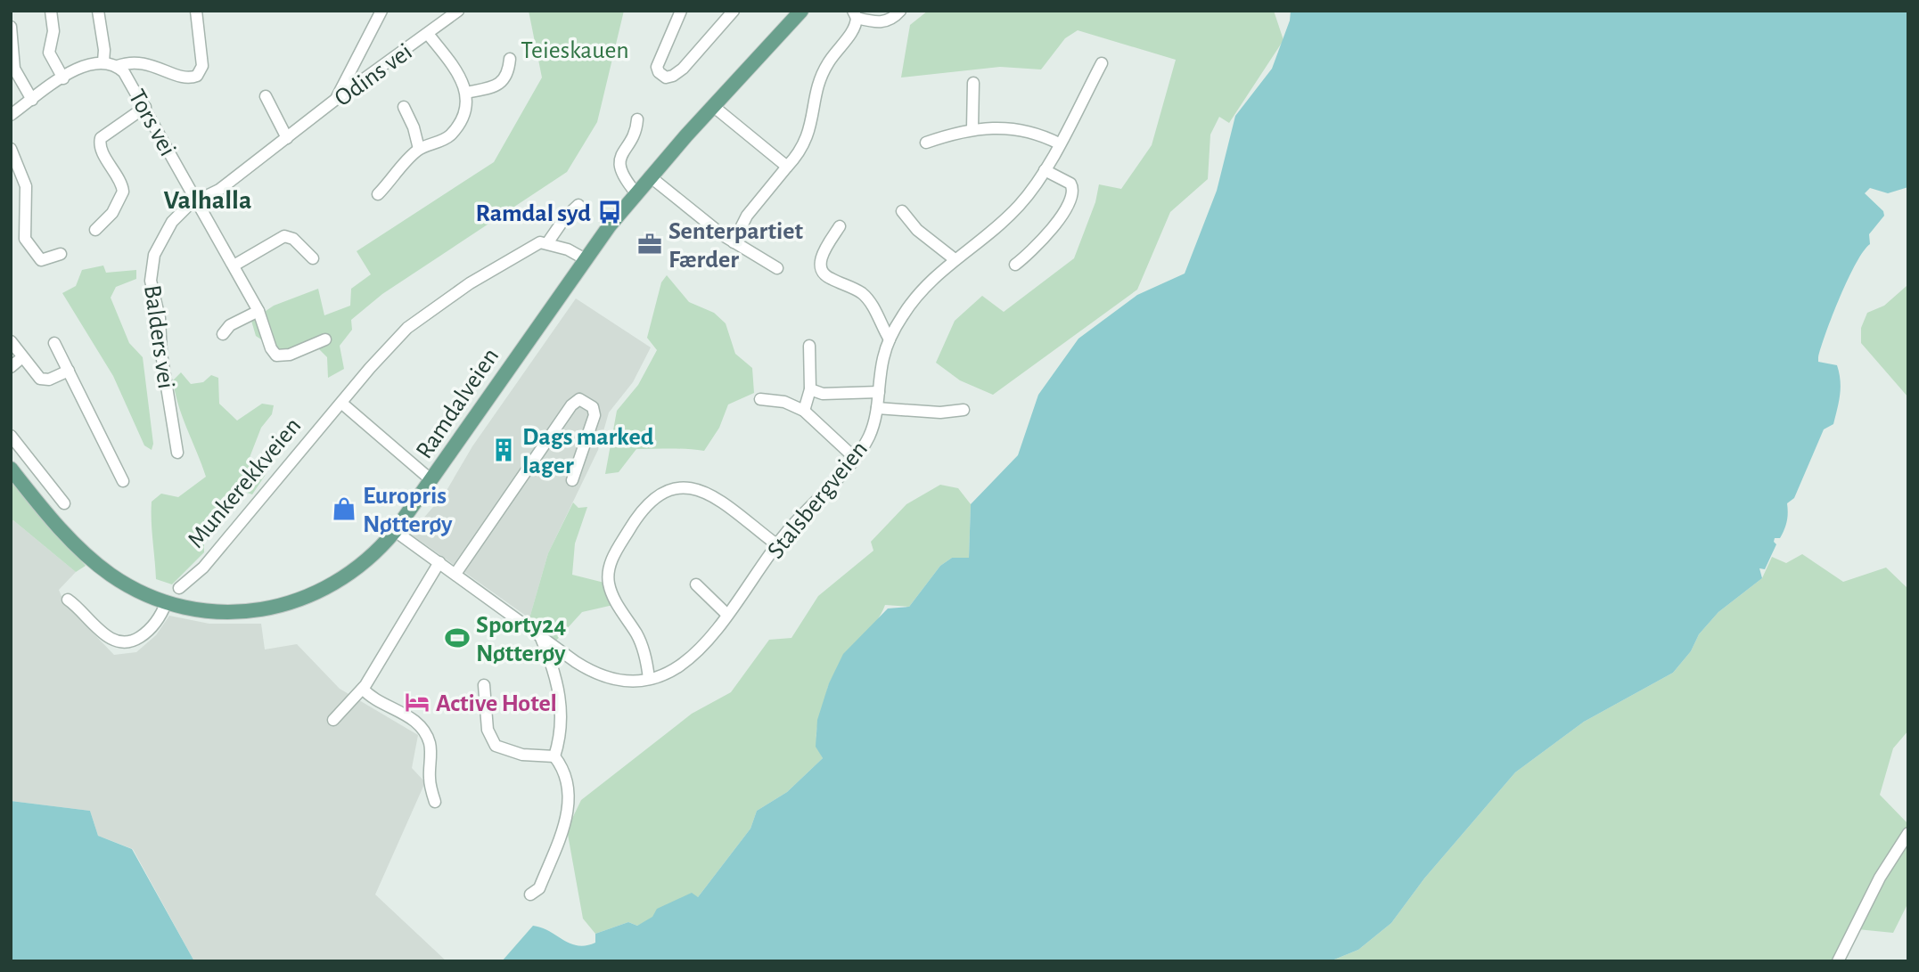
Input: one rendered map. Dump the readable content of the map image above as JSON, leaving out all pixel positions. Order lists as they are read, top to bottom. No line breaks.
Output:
{"streets":{"main road":["Ramdalveien"],"street":["Odins vei","Tors vei","Balders vei","Munkerekkveien","Stalsbergveien"]},"crossings":[["Odins vei","Tors vei"],["Odins vei","Balders vei"],["Tors vei","Balders vei"],["Ramdalveien","Stalsbergveien"]],"districts":["Valhalla"],"parks":["Teieskauen"],"places":{"bus stop":["Ramdal syd"],"office":["Senterpartiet Færder"],"building":["Dags marked lager"],"shop":["Europris Nøtterøy"],"sports":["Sporty24 Nøtterøy"],"hotel":["Active Hotel"]}}
